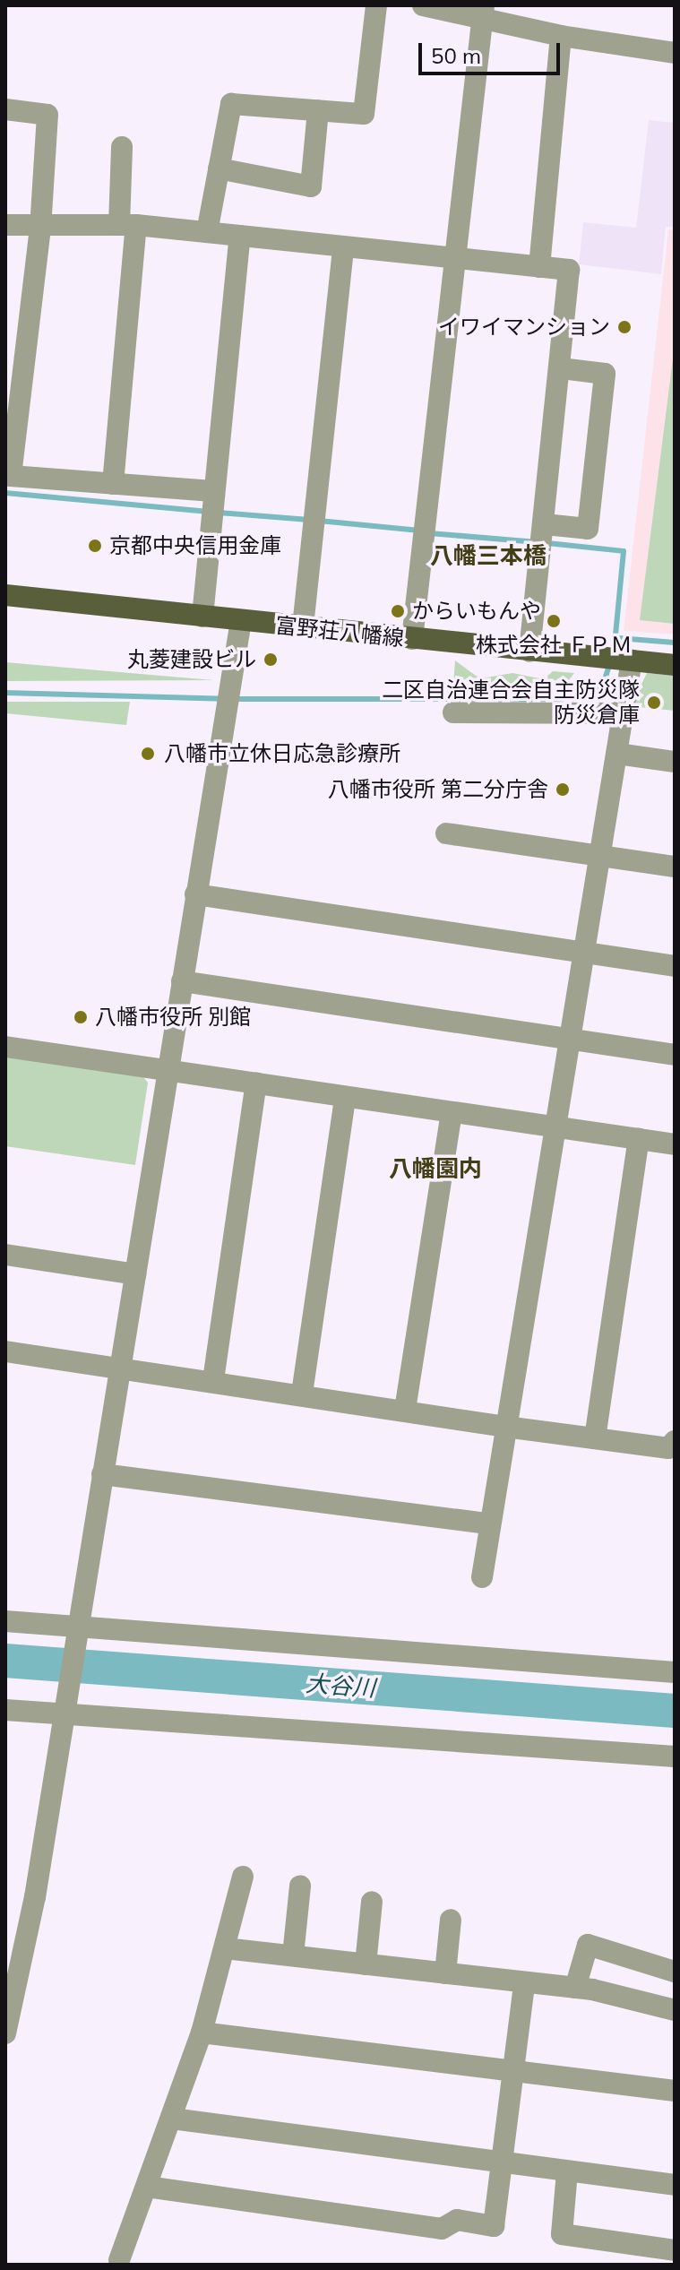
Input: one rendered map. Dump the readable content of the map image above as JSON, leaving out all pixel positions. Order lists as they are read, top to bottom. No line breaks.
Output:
{"streets":{"main road":["富野荘八幡線"]},"districts":["八幡三本橋","八幡園内"],"water":["大谷川"],"places":["イワイマンション","京都中央信用金庫","からいもんや","株式会社 ＦＰＭ","丸菱建設ビル","二区自治連合会自主防災隊 防災倉庫","八幡市立休日応急診療所","八幡市役所 第二分庁舎","八幡市役所 別館"],"scale_bar":"50 m"}
